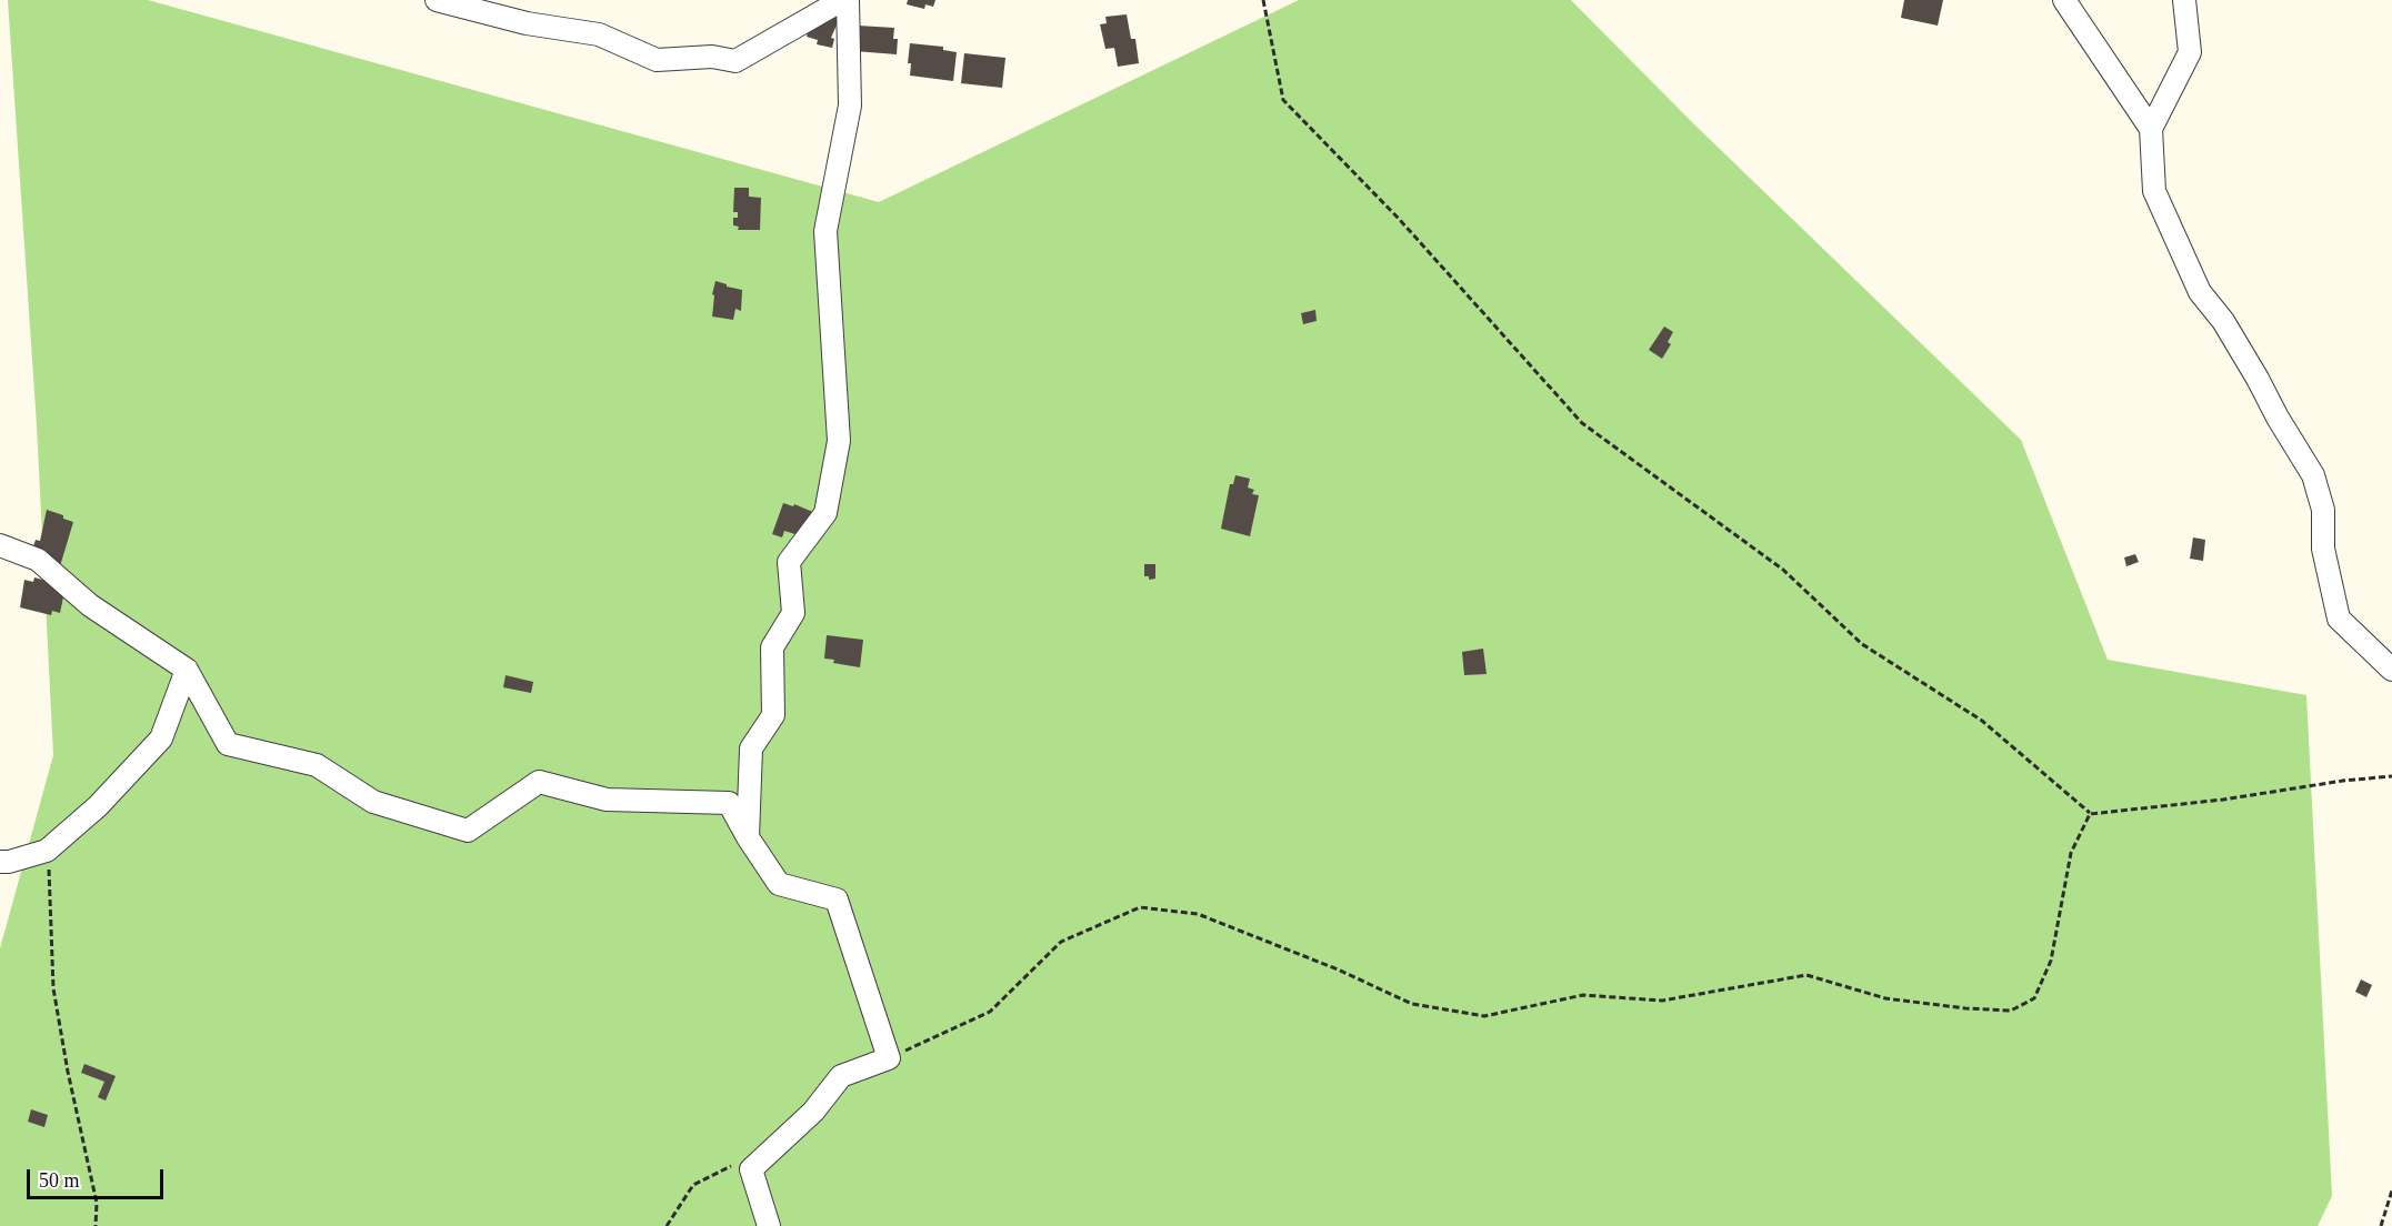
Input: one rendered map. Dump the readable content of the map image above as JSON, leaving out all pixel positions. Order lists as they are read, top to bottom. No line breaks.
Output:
{"scale_bar":"50 m"}
